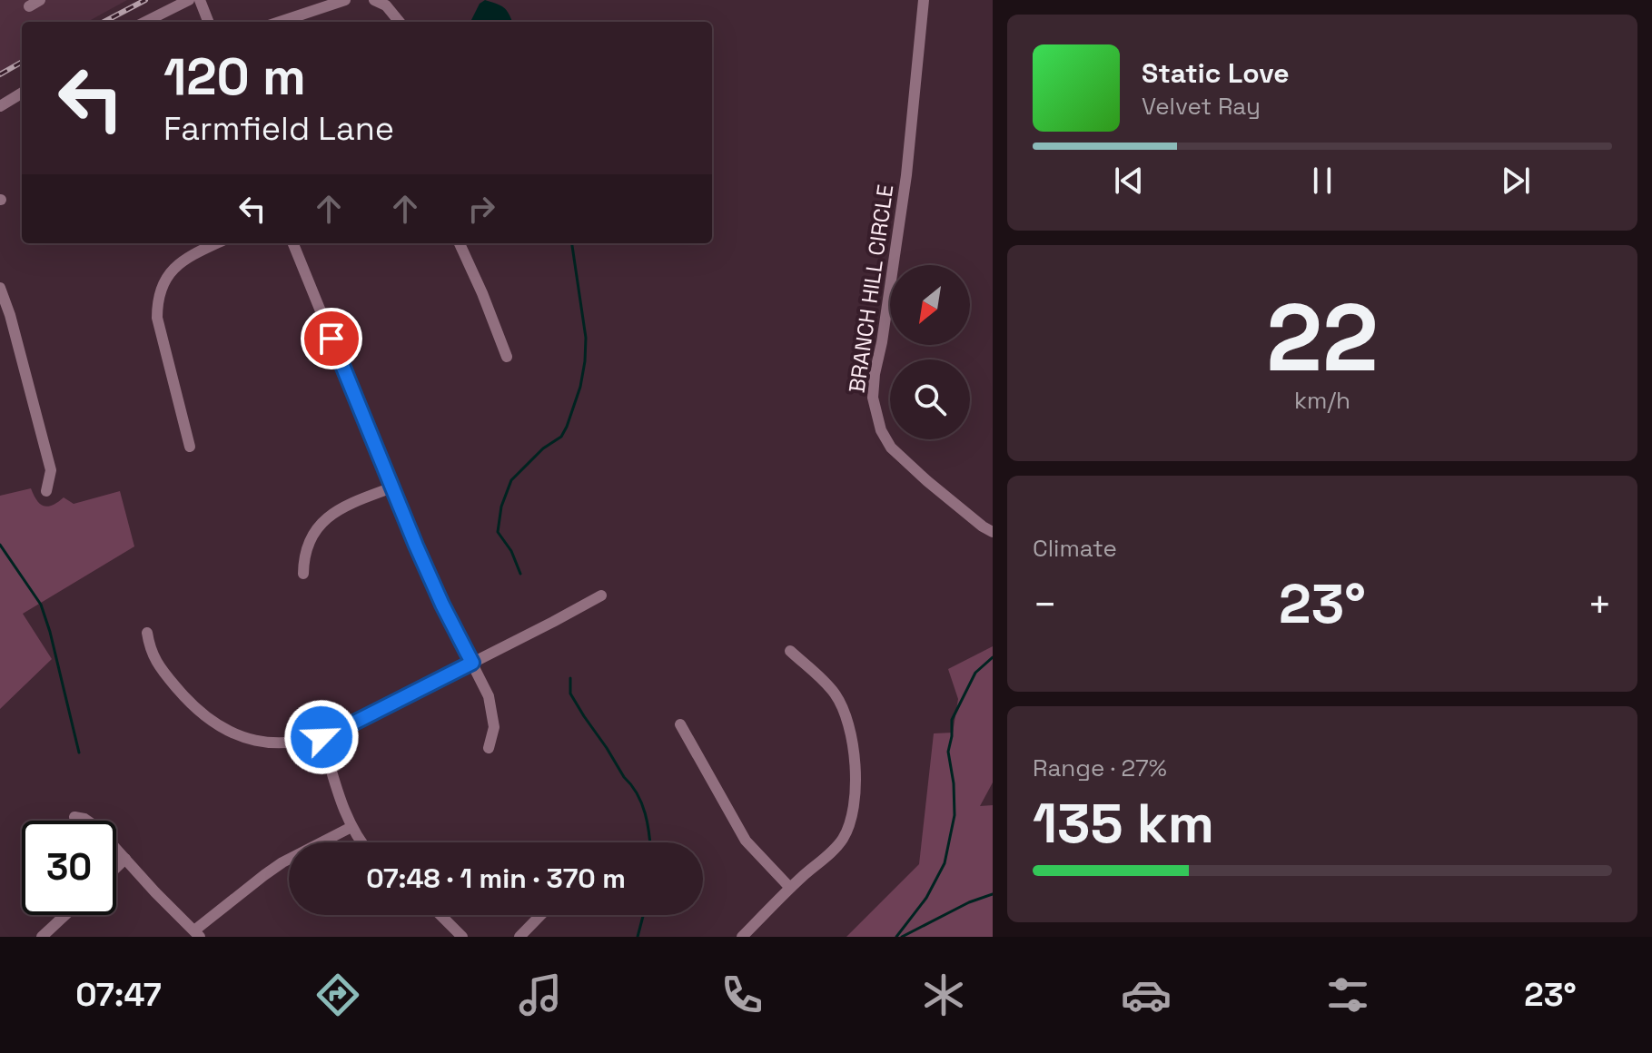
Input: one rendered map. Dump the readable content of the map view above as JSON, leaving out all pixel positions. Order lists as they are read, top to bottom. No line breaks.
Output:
{"streets":{"street":["BRANCH HILL CIRCLE"]},"north":"bottom left","page":{"turn":["120 m","Farmfield Lane"],"song":["Static Love","Velvet Ray"],"tile":[["22","km/h"],"Climate",["Range · 27%","135 km"]],"heat":["−","23°","+"],"limit":"30","trip":"07:48 · 1 min · 370 m","tabs":["07:47","23°"]}}
